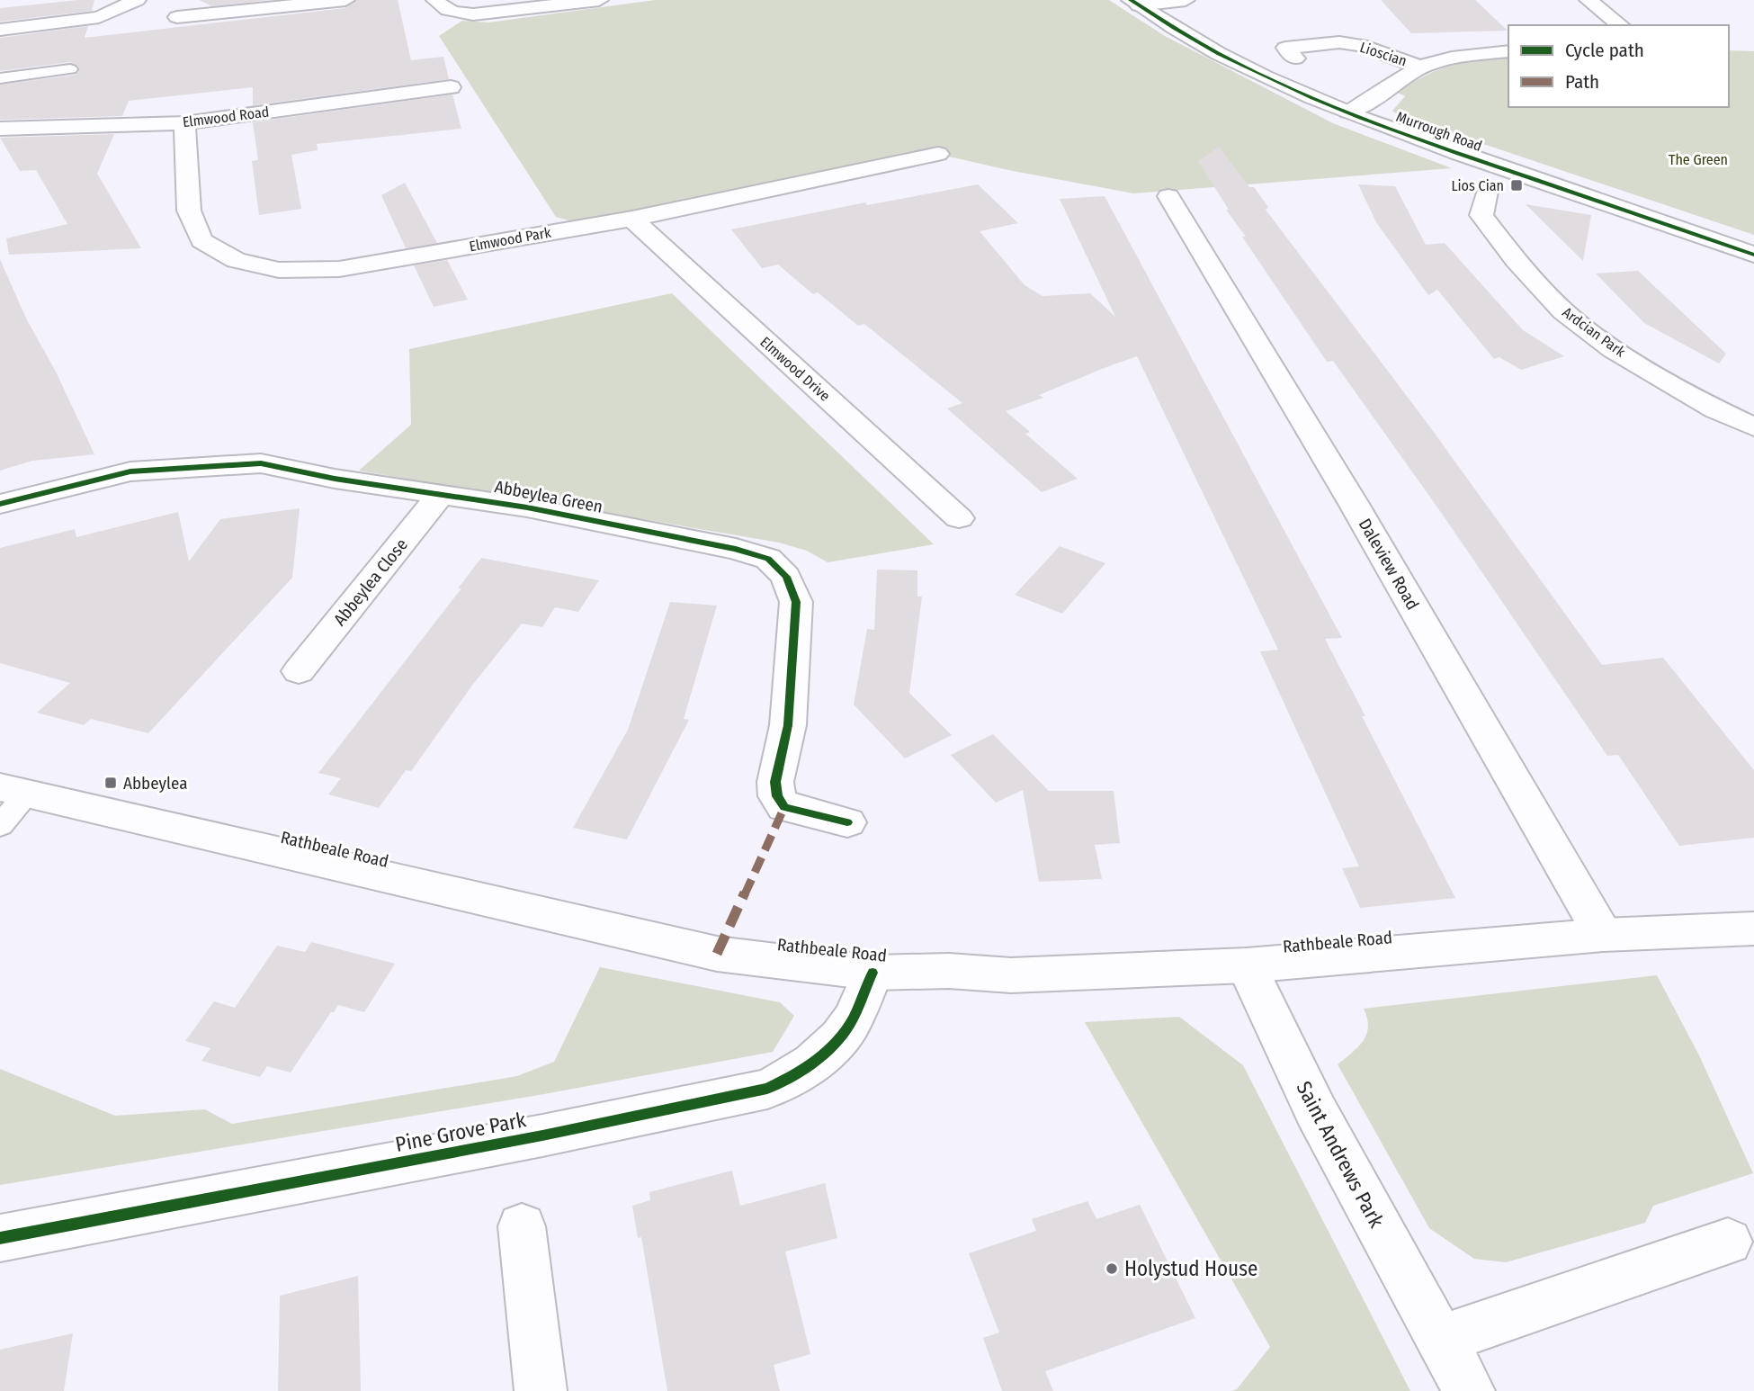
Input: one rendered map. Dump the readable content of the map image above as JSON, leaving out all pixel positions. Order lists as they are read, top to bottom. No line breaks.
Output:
{"streets":{"street":["Lioscian","Elmwood Road","Murrough Road","Elmwood Park","Ardcian Park","Elmwood Drive","Abbeylea Green","Daleview Road","Abbeylea Close","Rathbeale Road","Pine Grove Park","Saint Andrews Park"]},"crossings":[["Lioscian","Murrough Road"],["Elmwood Road","Elmwood Park"],["Elmwood Park","Elmwood Drive"],["Abbeylea Green","Abbeylea Close"],["Daleview Road","Rathbeale Road"],["Rathbeale Road","Pine Grove Park"],["Rathbeale Road","Saint Andrews Park"]],"parks":["The Green"],"places":{"transit":["Lios Cian","Abbeylea"],"other":["Holystud House"]},"legend":["Cycle path","Path"]}
